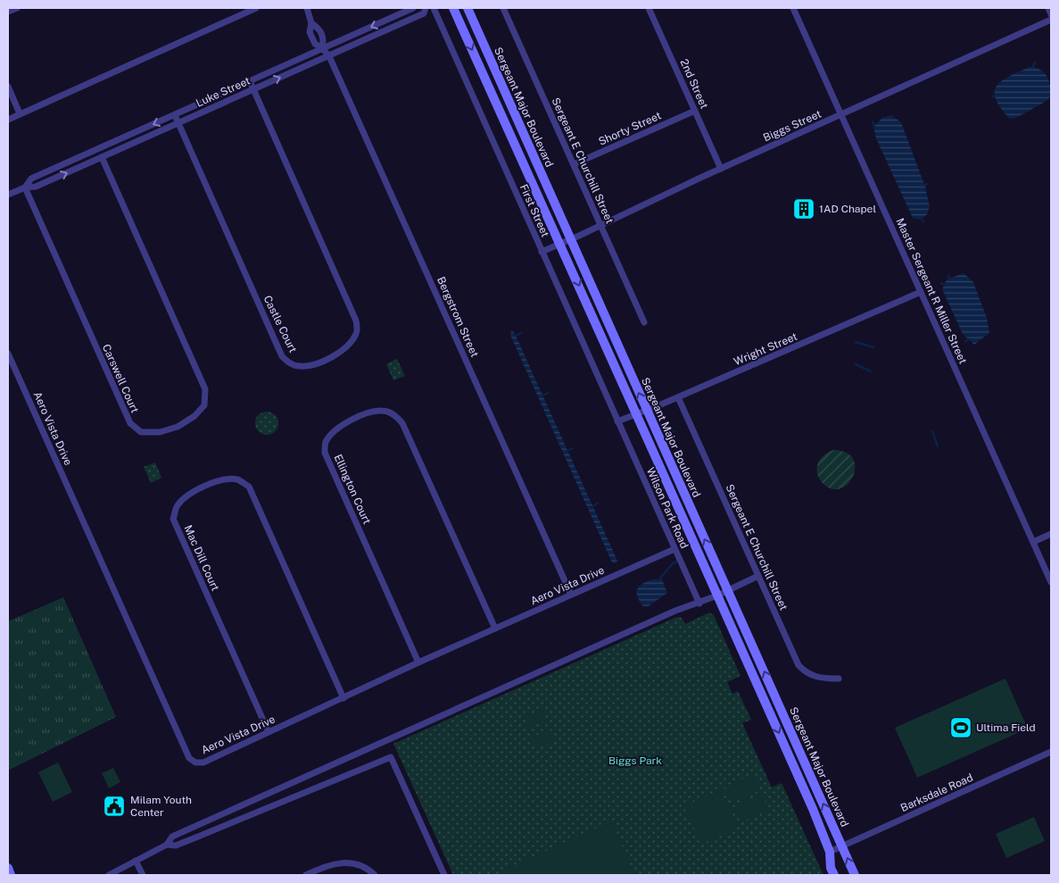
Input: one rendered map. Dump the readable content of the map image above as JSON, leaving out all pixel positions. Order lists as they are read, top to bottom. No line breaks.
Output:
{"streets":{"street":["2nd Street","Luke Street","Sergeant Major Boulevard","Biggs Street","Shorty Street","Sergeant E Churchill Street","First Street","Master Sergeant R Miller Street","Bergstrom Street","Castle Court","Wright Street","Carswell Court","Aero Vista Drive","Ellington Court","Wilson Park Road","Mac Dill Court","Barksdale Road"]},"crossings":[["2nd Street","Biggs Street"],["2nd Street","Shorty Street"],["Luke Street","Bergstrom Street"],["Luke Street","Castle Court"],["Luke Street","Carswell Court"],["Sergeant Major Boulevard","Biggs Street"],["Sergeant Major Boulevard","Wright Street"],["Sergeant Major Boulevard","Barksdale Road"],["Biggs Street","Sergeant E Churchill Street"],["Biggs Street","First Street"],["Biggs Street","Master Sergeant R Miller Street"],["Shorty Street","Sergeant E Churchill Street"],["Sergeant E Churchill Street","Wright Street"],["First Street","Wright Street"],["First Street","Wilson Park Road"],["Master Sergeant R Miller Street","Wright Street"],["Bergstrom Street","Aero Vista Drive"],["Wright Street","Wilson Park Road"],["Aero Vista Drive","Ellington Court"],["Aero Vista Drive","Wilson Park Road"],["Aero Vista Drive","Mac Dill Court"]],"parks":["Biggs Park"],"places":{"building":["1AD Chapel"],"sports":["Ultima Field"],"public building":["Milam Youth Center"]}}
